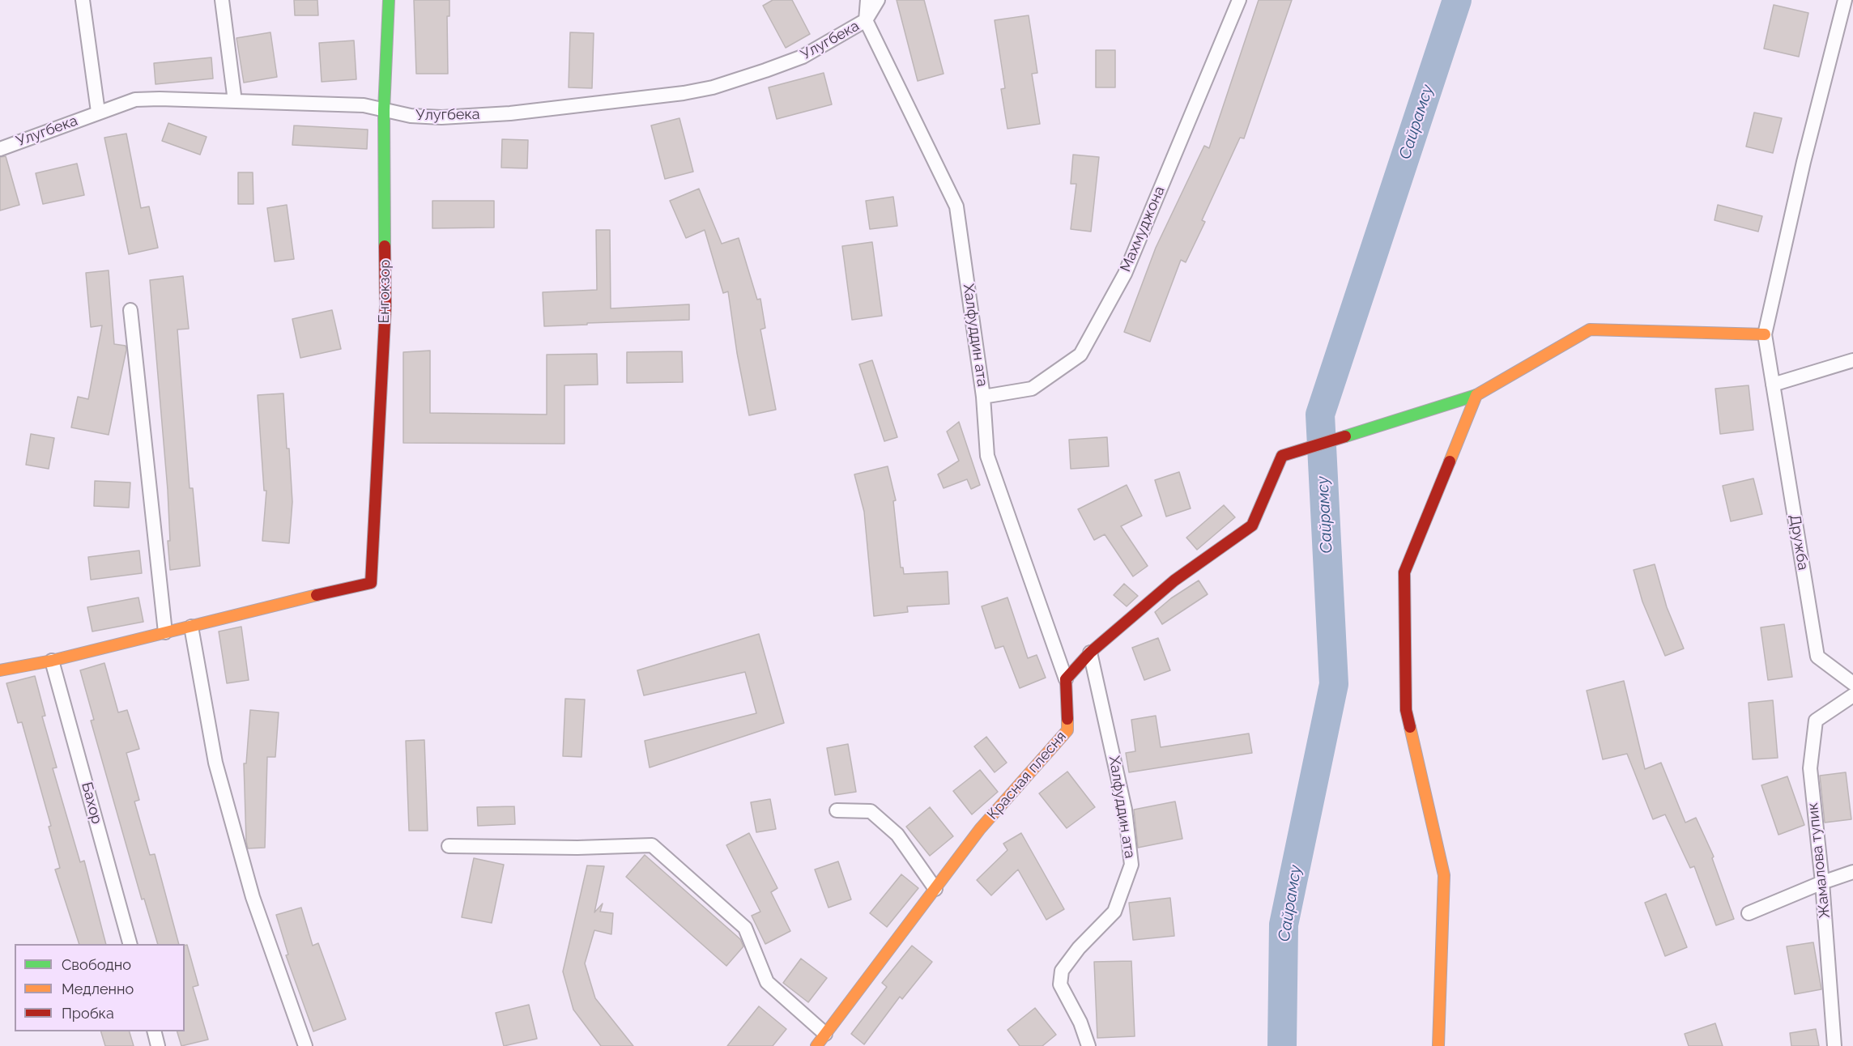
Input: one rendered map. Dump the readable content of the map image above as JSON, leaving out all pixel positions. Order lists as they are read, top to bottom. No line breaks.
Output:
{"streets":{"street":["Улугбека","Махмуджона","Енгокзор","Халфуддин ата","Дружба","Красная плесня","Бахор","Жамалова тупик"]},"crossings":[["Улугбека","Енгокзор"],["Улугбека","Халфуддин ата"],["Махмуджона","Халфуддин ата"],["Халфуддин ата","Красная плесня"]],"water":["Сайрамсу"],"legend":["Свободно","Медленно","Пробка"]}
